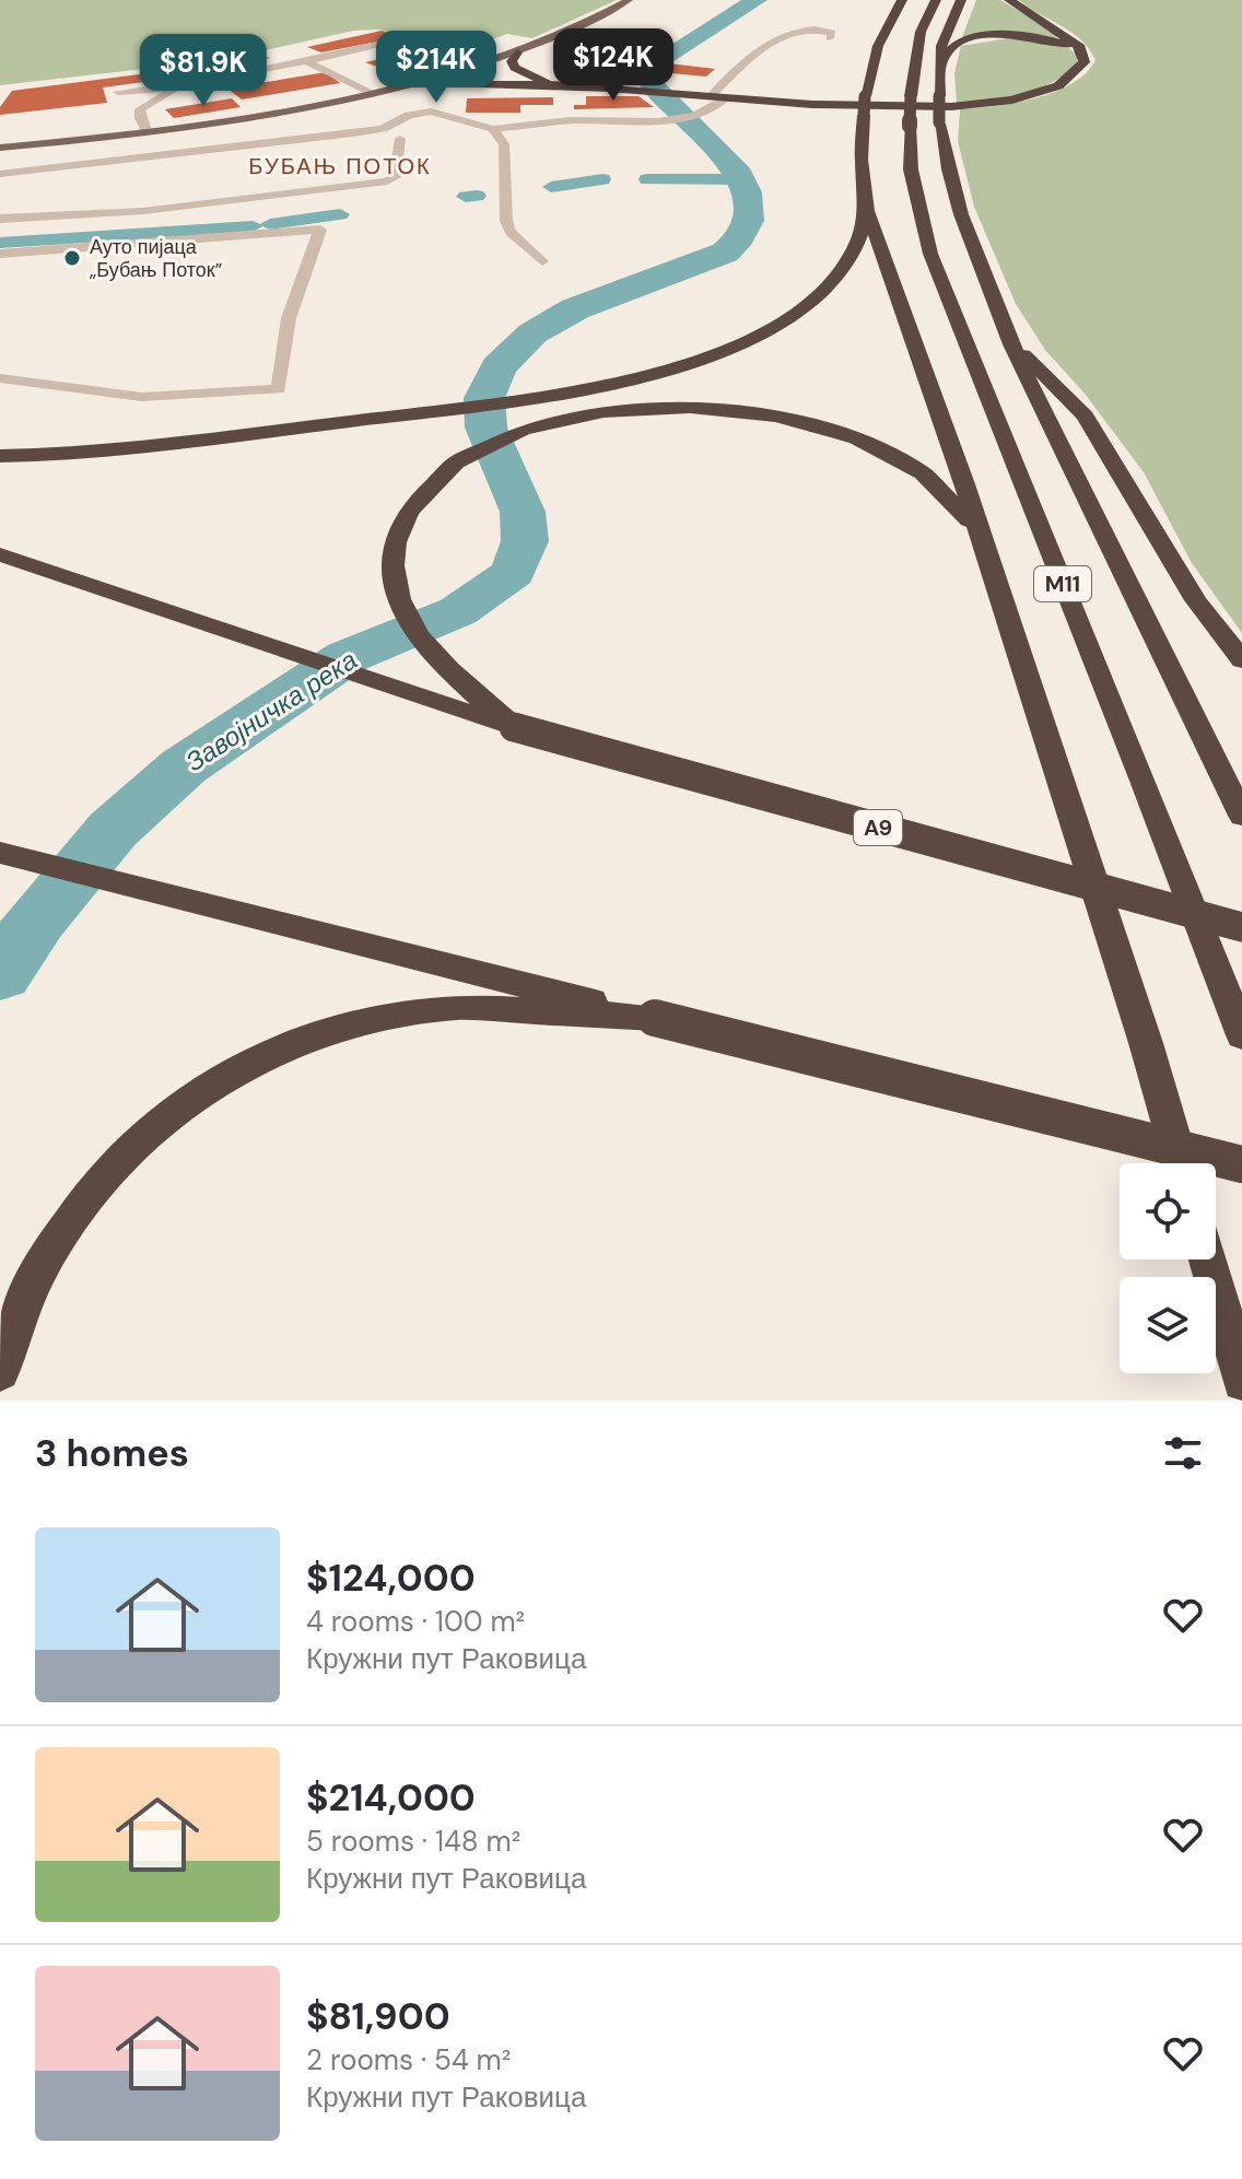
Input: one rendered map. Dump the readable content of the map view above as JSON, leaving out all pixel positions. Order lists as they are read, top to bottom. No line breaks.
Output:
{"streets":{"highway":["M11","A9"]},"districts":["БУБАЊ ПОТОК"],"water":["Завојничка река"],"places":["Ауто пијаца „Бубањ Поток”"],"page":{"price":["$124K","$214K","$81.9K"],"heading":"3 homes","list":[{"name":"$124,000","note":"4 rooms · 100 m² · Кружни пут Раковица"},{"name":"$214,000","note":"5 rooms · 148 m² · Кружни пут Раковица"},{"name":"$81,900","note":"2 rooms · 54 m² · Кружни пут Раковица"}]}}
